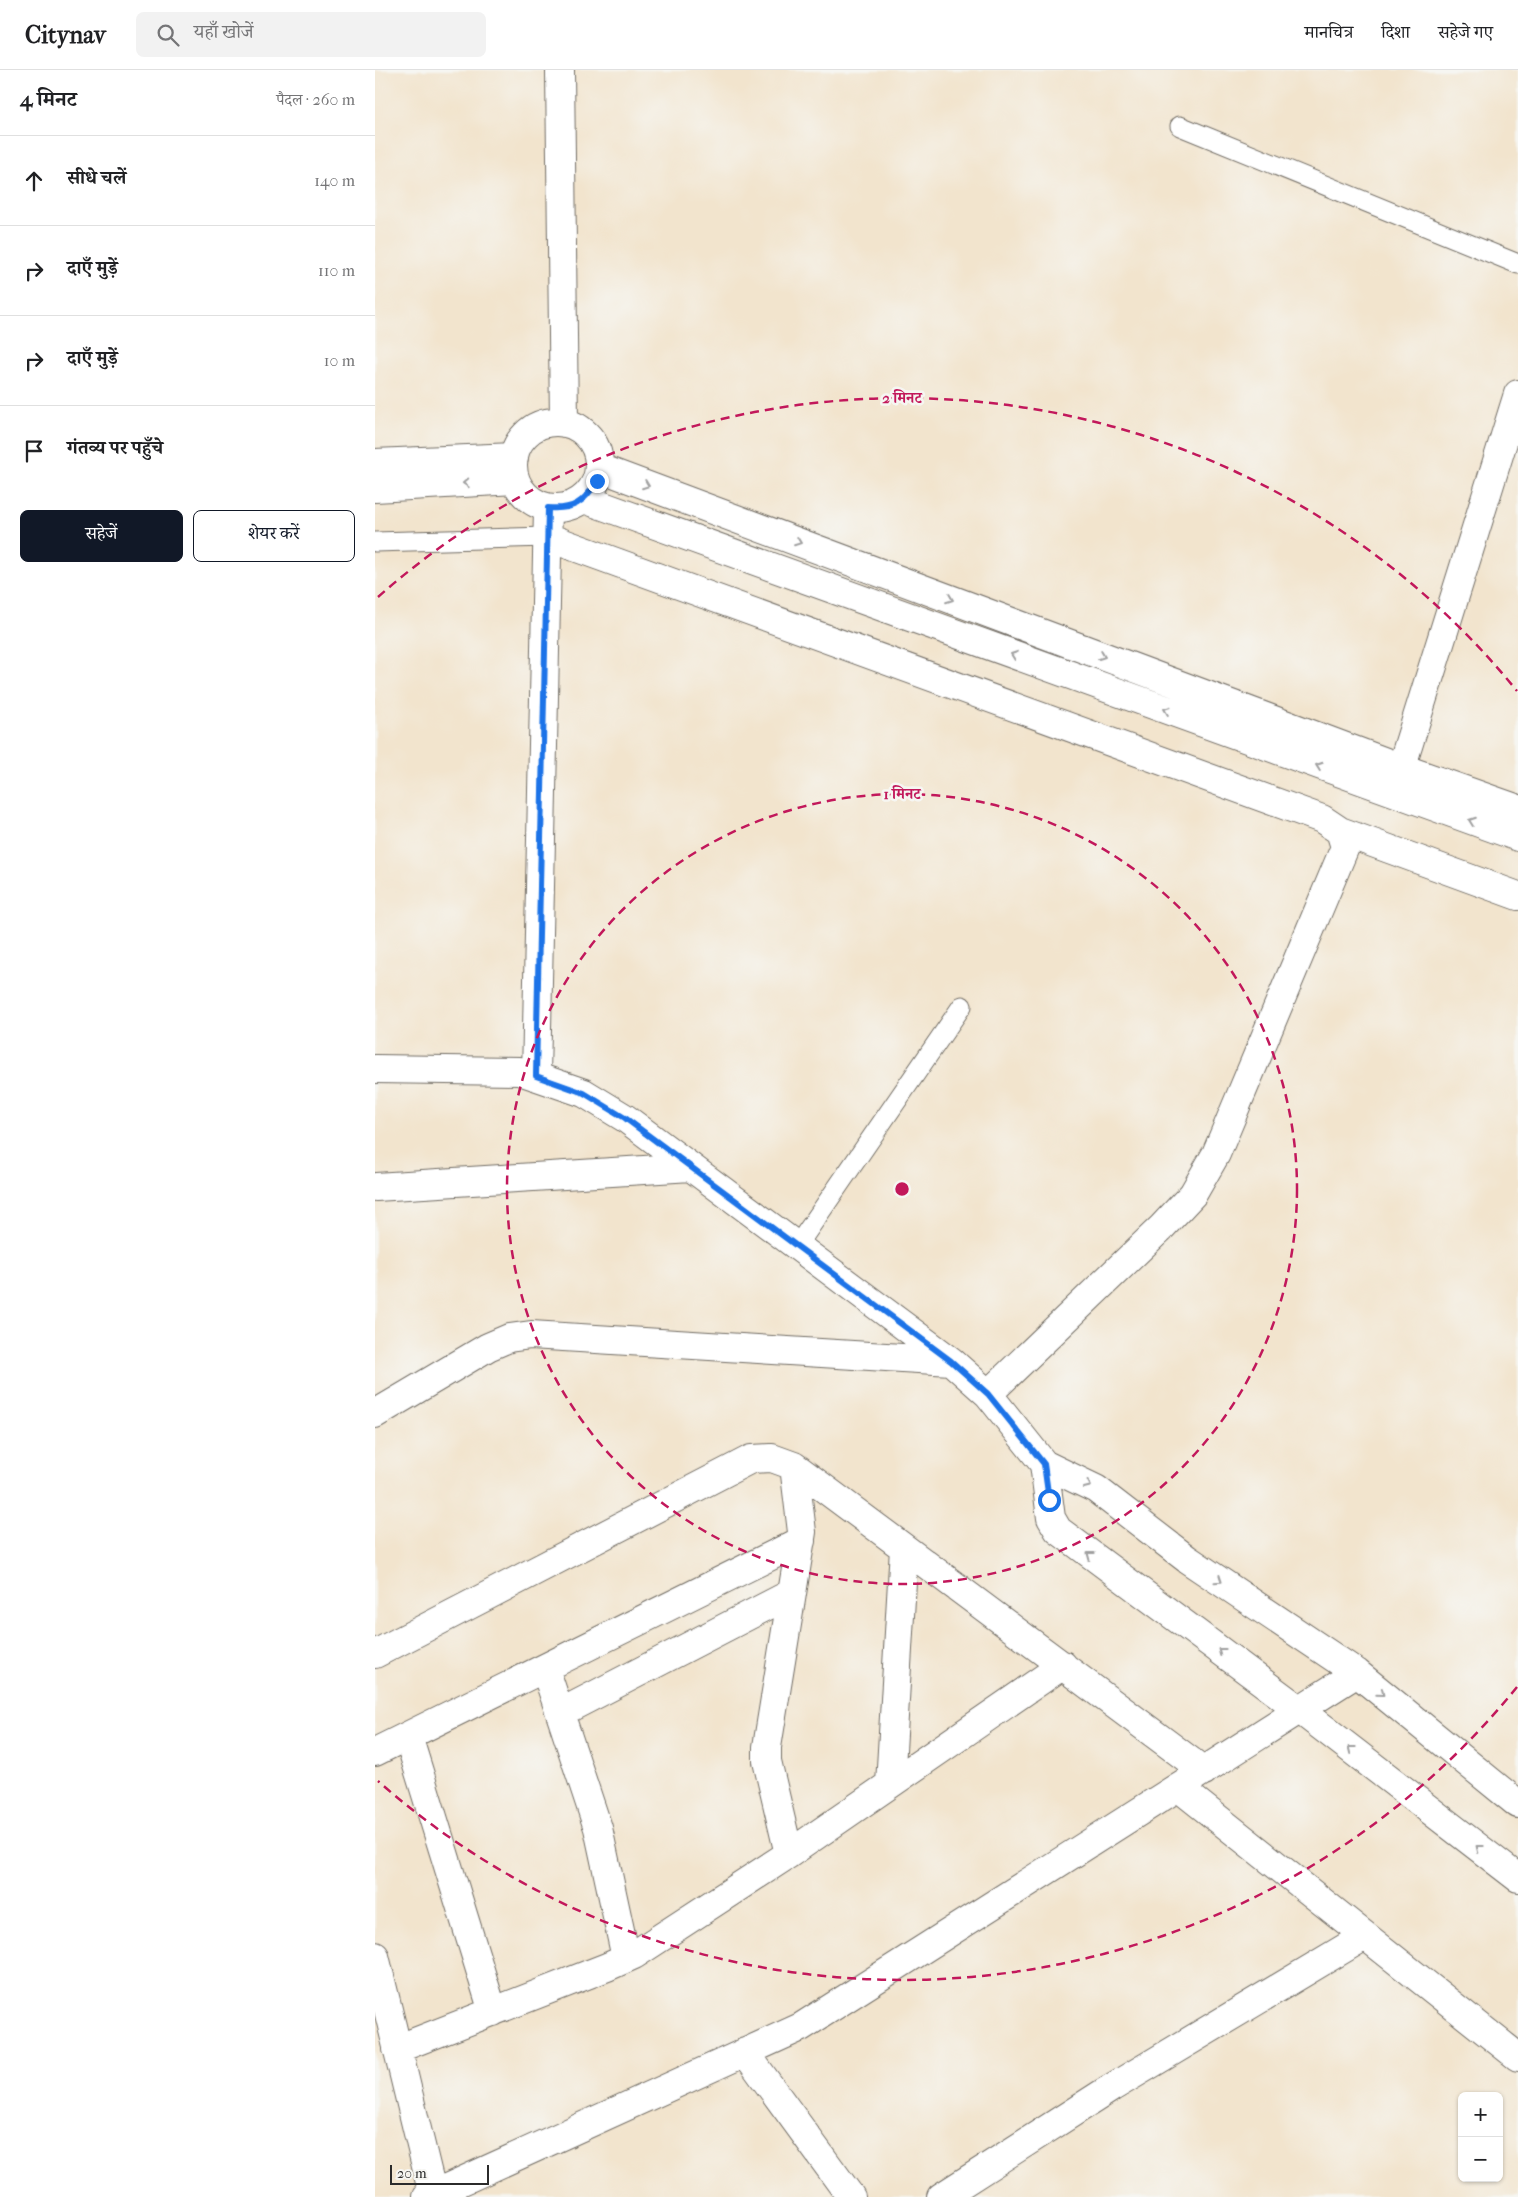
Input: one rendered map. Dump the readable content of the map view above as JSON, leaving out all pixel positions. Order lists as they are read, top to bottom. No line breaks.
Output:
{"scale_bar":"20 m","page":{"header":"Citynav","search":"यहाँ खोजें","nav":["मानचित्र","दिशा","सहेजे गए"],"heading":["4 मिनट","पैदल · 260 m"],"list":[["सीधे चलें","140 m"],["दाएँ मुड़ें","110 m"],["दाएँ मुड़ें","10 m"],"गंतव्य पर पहुँचे"],"buttons":["सहेजें","शेयर करें"],"map_buttons":["+","−"],"scale":"20 m"},"rings":["2 मिनट","1 मिनट"]}
